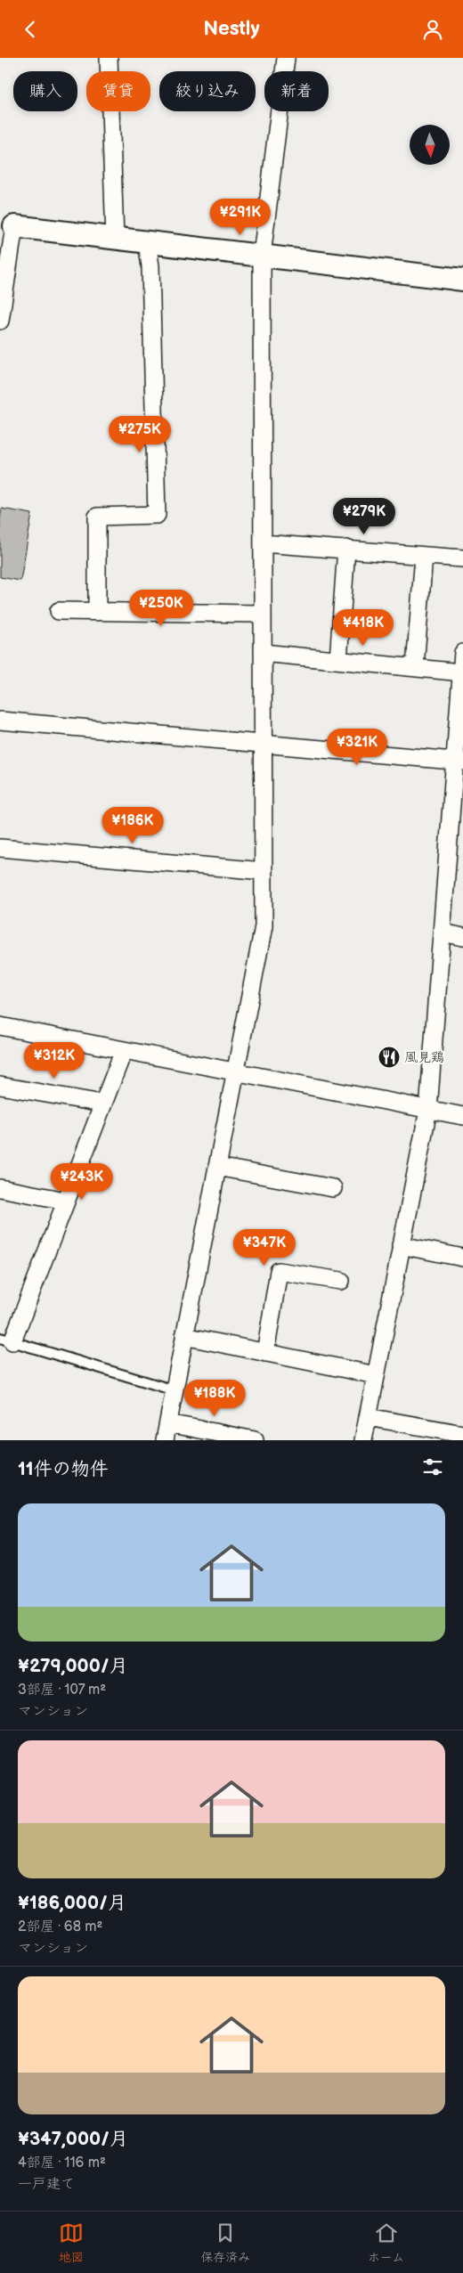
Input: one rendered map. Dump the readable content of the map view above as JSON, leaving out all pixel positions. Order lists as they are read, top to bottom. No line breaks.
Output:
{"places":{"restaurant":["風見鶏"]},"north":"bottom","page":{"header":"Nestly","chip":["購入","賃貸","絞り込み","新着"],"price":["¥291K","¥275K","¥279K","¥250K","¥418K","¥321K","¥186K","¥312K","¥243K","¥347K","¥188K"],"heading":"11件の物件","list":[{"name":"¥279,000/月","note":"3部屋 · 107 m² · マンション"},{"name":"¥186,000/月","note":"2部屋 · 68 m² · マンション"},{"name":"¥347,000/月","note":"4部屋 · 116 m² · 一戸建て"}],"tabs":["地図","保存済み","ホーム"]}}
